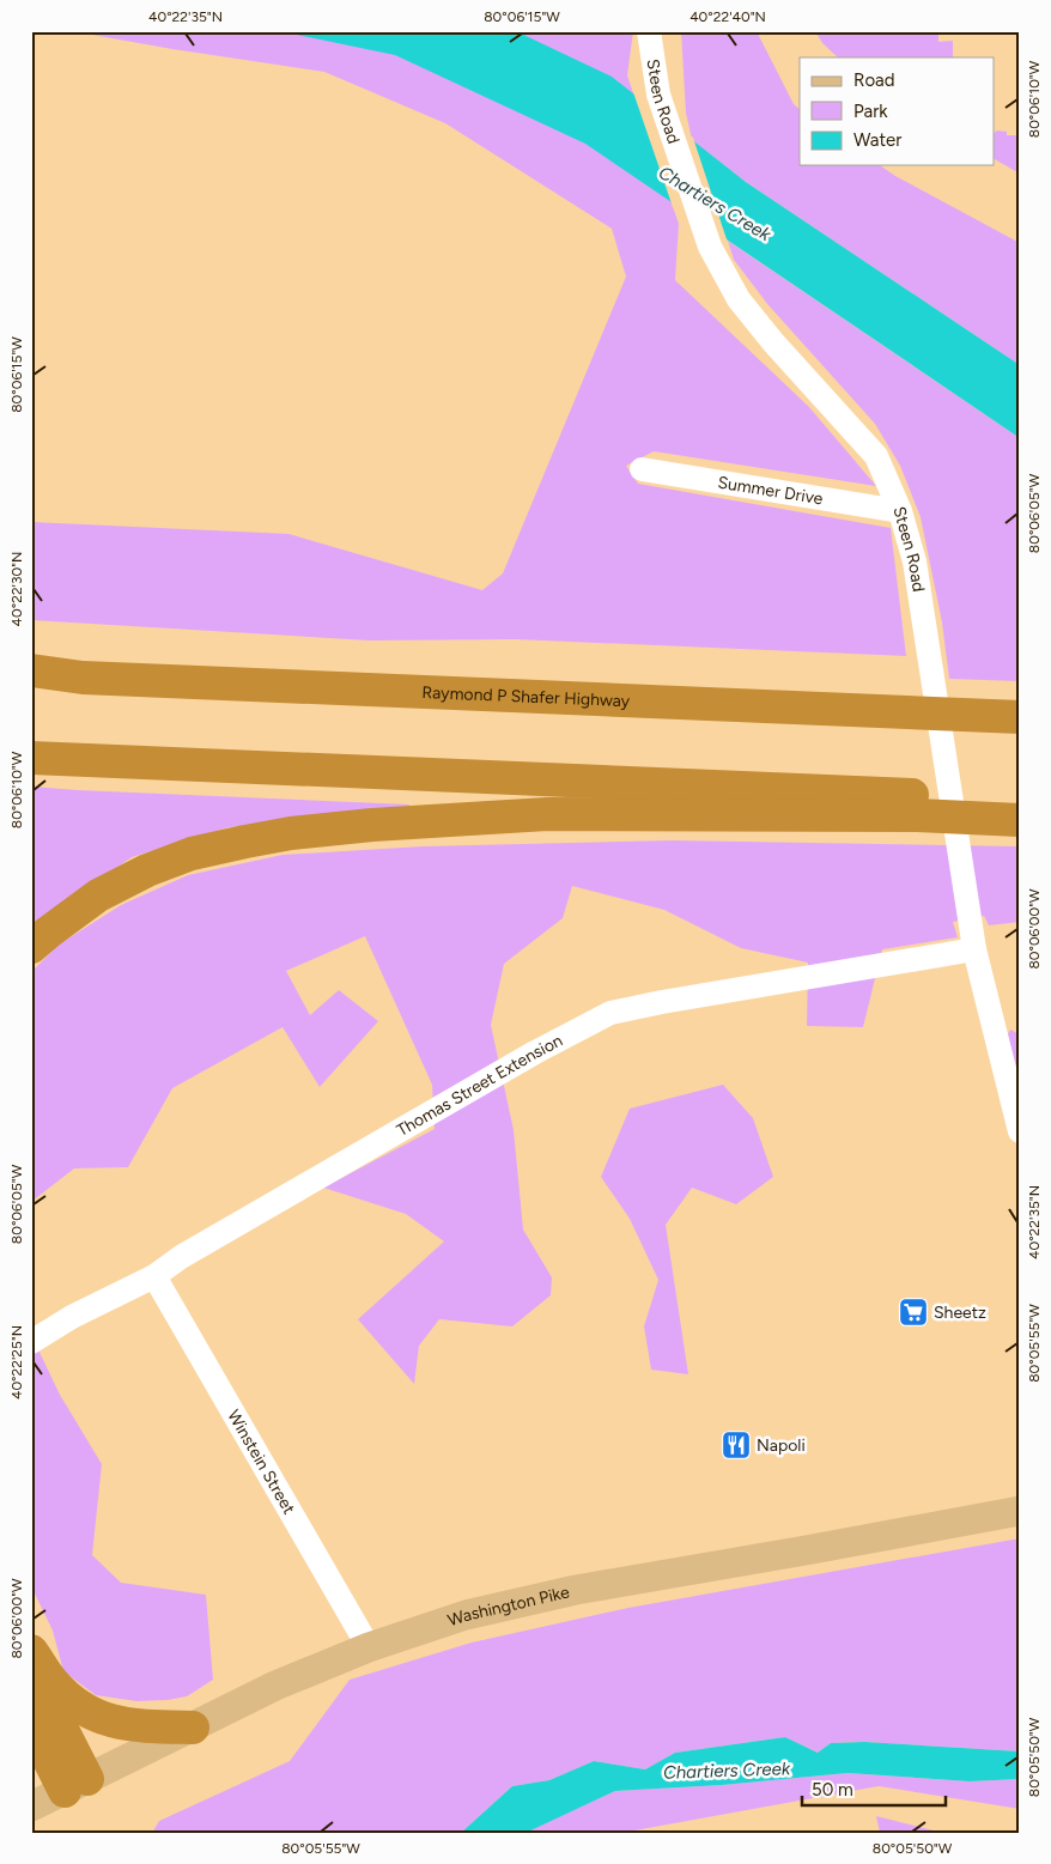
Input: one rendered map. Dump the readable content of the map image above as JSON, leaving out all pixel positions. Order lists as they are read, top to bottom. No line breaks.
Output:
{"streets":{"highway":["Raymond P Shafer Highway"],"main road":["Washington Pike"],"street":["Steen Road","Summer Drive","Thomas Street Extension","Winstein Street"]},"crossings":[["Steen Road","Summer Drive"],["Steen Road","Thomas Street Extension"],["Thomas Street Extension","Winstein Street"],["Winstein Street","Washington Pike"]],"water":["Chartiers Creek"],"places":{"supermarket":["Sheetz"],"restaurant":["Napoli"]},"legend":["Road","Park","Water"],"scale_bar":"50 m","coordinates":["40°22'35\"N","80°06'15\"W","40°22'40\"N","80°06'10\"W","80°06'05\"W","40°22'30\"N","80°06'00\"W","80°05'55\"W","40°22'25\"N","80°05'50\"W"]}
